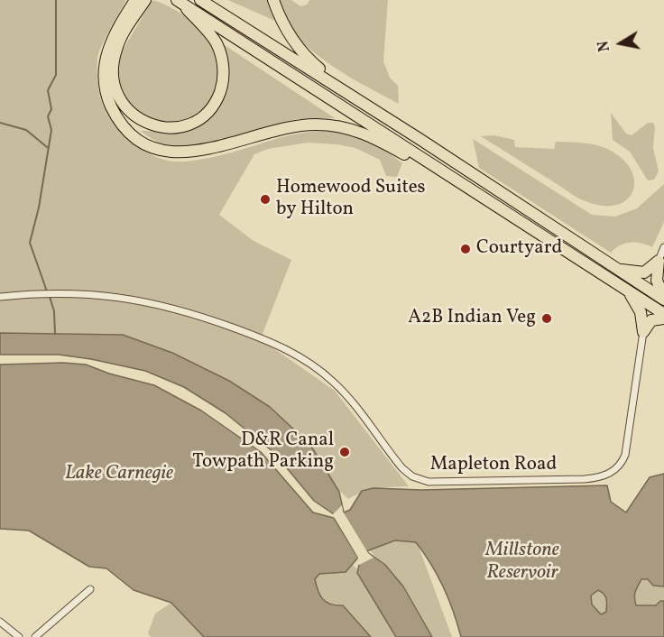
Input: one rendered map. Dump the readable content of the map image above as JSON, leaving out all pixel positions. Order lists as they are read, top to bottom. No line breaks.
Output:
{"streets":{"street":["Mapleton Road"]},"water":["Lake Carnegie","Millstone Reservoir"],"places":["Homewood Suites by Hilton","Courtyard","A2B Indian Veg","D&R Canal Towpath Parking"],"north":"left"}
